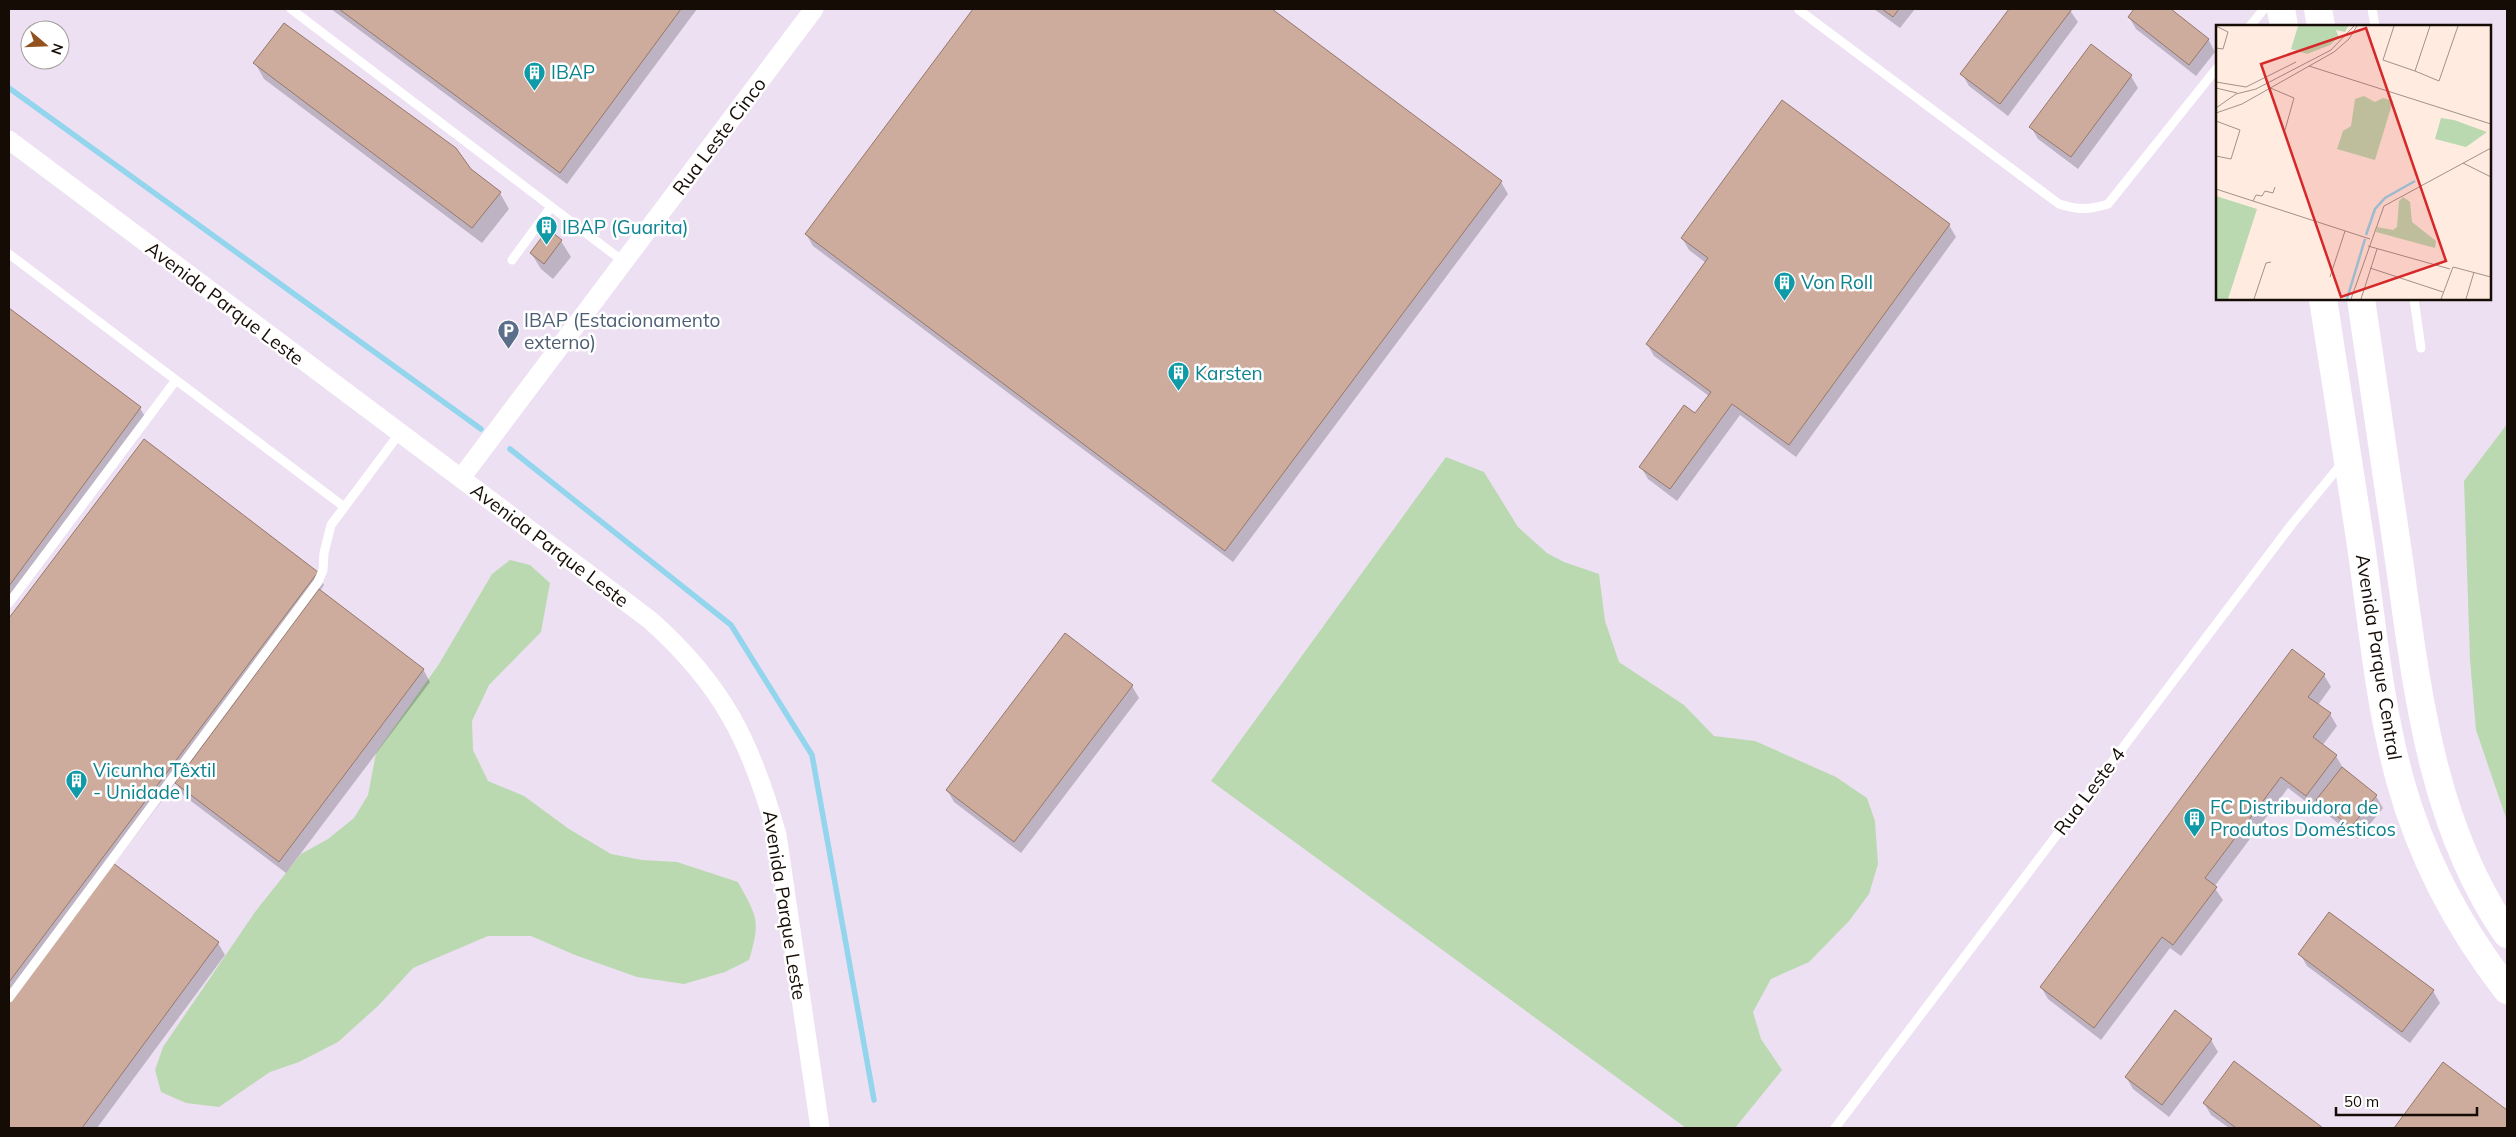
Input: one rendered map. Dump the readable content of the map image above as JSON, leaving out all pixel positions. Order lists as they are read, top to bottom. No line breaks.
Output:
{"streets":{"main road":["Avenida Parque Central"],"street":["Rua Leste Cinco","Avenida Parque Leste"],"lane":["Rua Leste 4"]},"crossings":[["Rua Leste Cinco","Avenida Parque Leste"],["Avenida Parque Central","Rua Leste 4"]],"places":{"building":["IBAP","IBAP (Guarita)","Von Roll","Karsten","Vicunha Têxtil - Unidade I","FC Distribuidora de Produtos Domésticos"],"parking":["IBAP (Estacionamento externo)"]},"scale_bar":"50 m","north":"right"}
